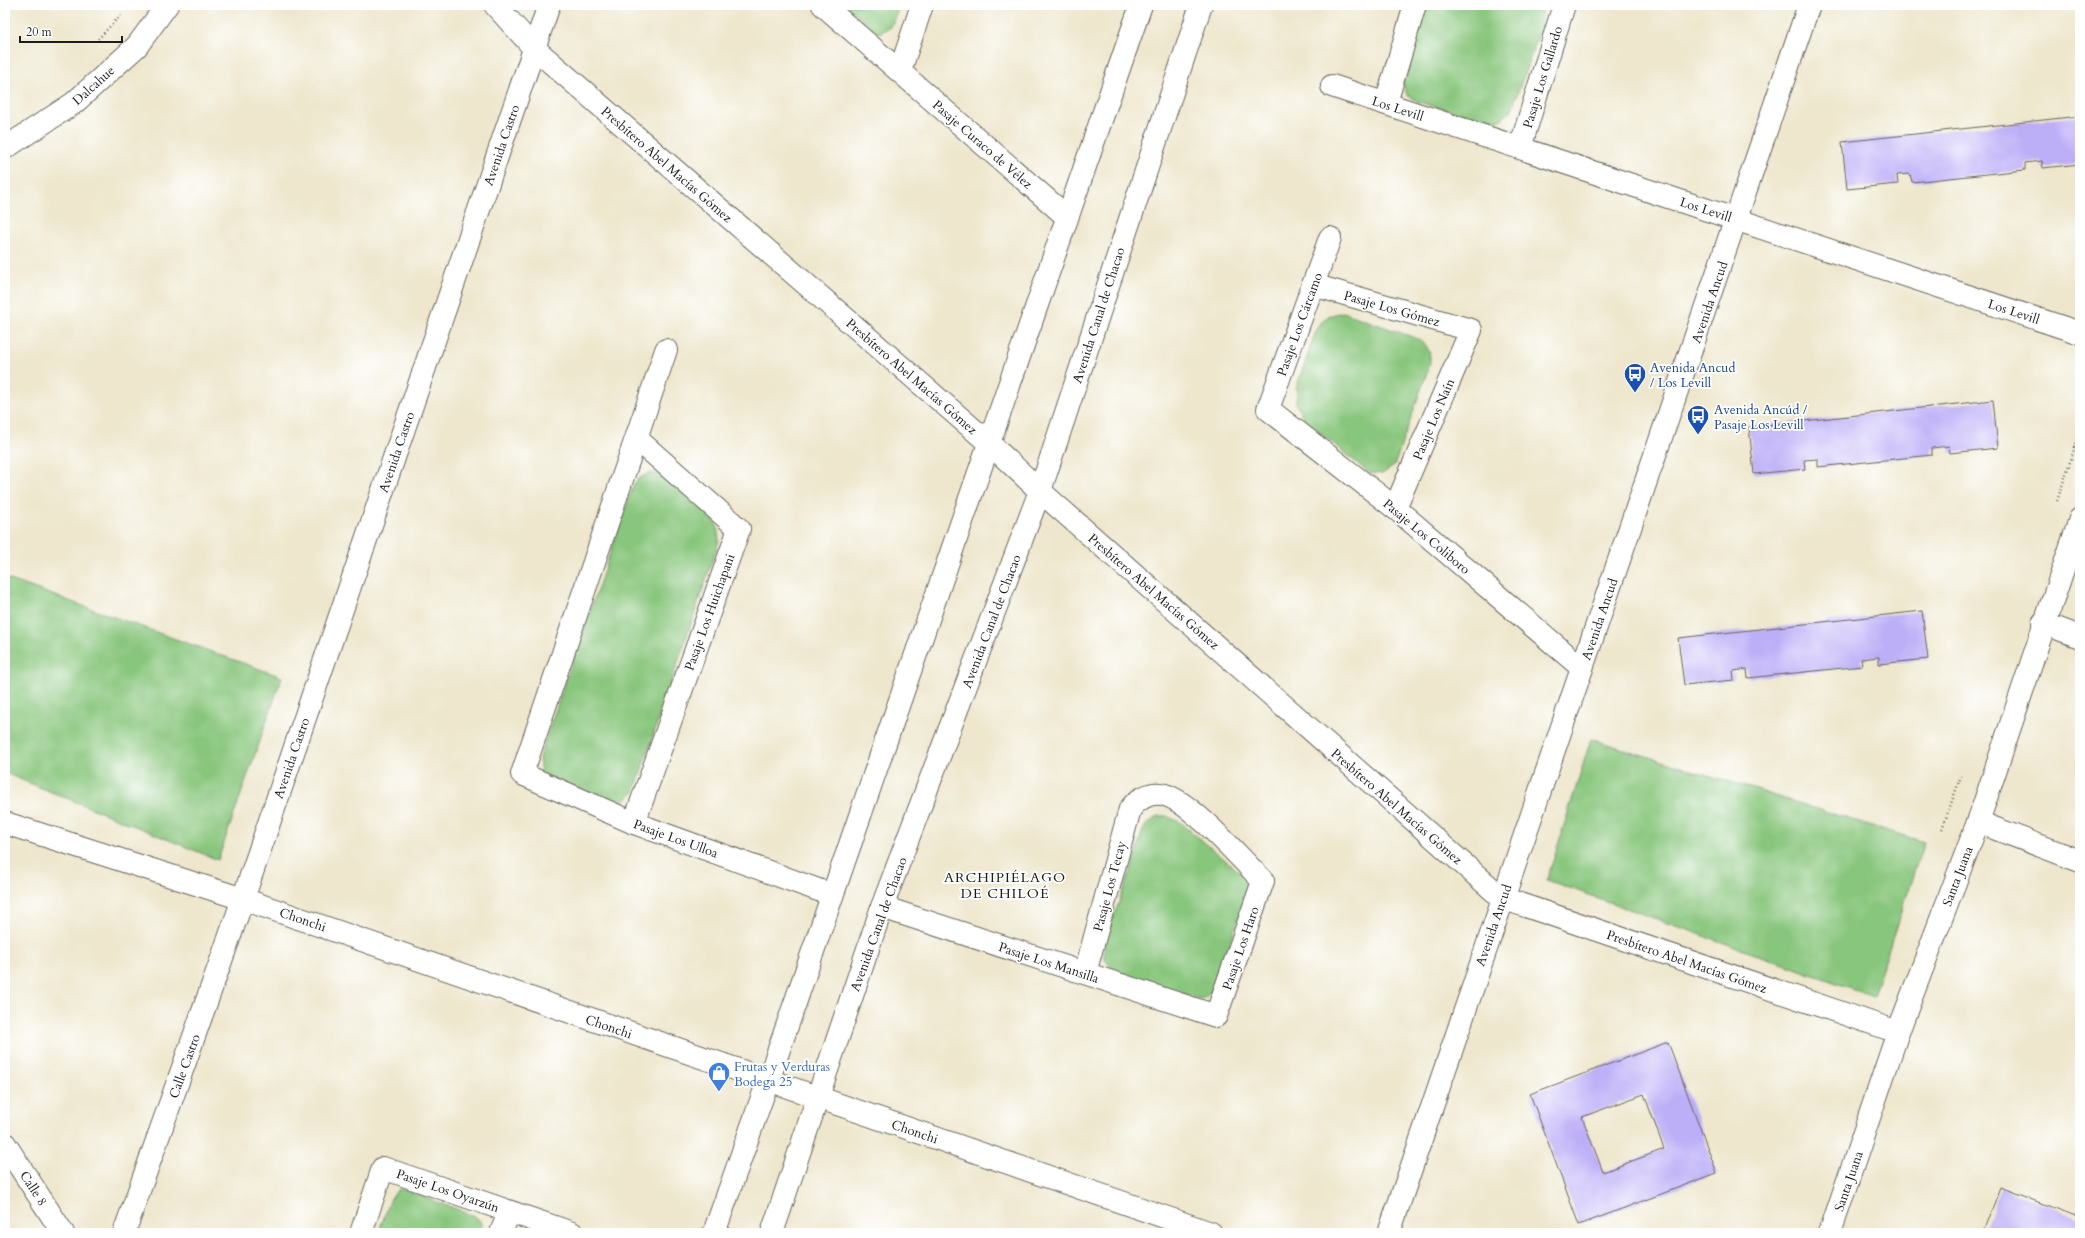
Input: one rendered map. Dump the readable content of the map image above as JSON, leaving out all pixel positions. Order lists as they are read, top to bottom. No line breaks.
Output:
{"streets":{"street":["Pasaje Los Gallardo","Dalcahue","Los Levill","Pasaje Curaco de Vélez","Avenida Castro","Presbítero Abel Macías Gómez","Avenida Ancud","Pasaje Los Gómez","Avenida Canal de Chacao","Pasaje Los Cárcamo","Pasaje Los Naín","Pasaje Los Coliboro","Pasaje Los Huichapani","Pasaje Los Ulloa","Santa Juana","Pasaje Los Tecay","Chonchi","Pasaje Los Haro","Pasaje Los Mansilla","Calle Castro","Calle 8","Pasaje Los Oyarzún"]},"crossings":[["Pasaje Los Gallardo","Los Levill"],["Los Levill","Avenida Ancud"],["Avenida Castro","Presbítero Abel Macías Gómez"],["Avenida Castro","Chonchi"],["Avenida Castro","Calle Castro"],["Presbítero Abel Macías Gómez","Avenida Ancud"],["Presbítero Abel Macías Gómez","Avenida Canal de Chacao"],["Presbítero Abel Macías Gómez","Santa Juana"],["Avenida Ancud","Pasaje Los Coliboro"],["Pasaje Los Gómez","Pasaje Los Cárcamo"],["Pasaje Los Gómez","Pasaje Los Naín"],["Avenida Canal de Chacao","Chonchi"],["Avenida Canal de Chacao","Pasaje Los Mansilla"],["Pasaje Los Cárcamo","Pasaje Los Coliboro"],["Pasaje Los Naín","Pasaje Los Coliboro"],["Pasaje Los Huichapani","Pasaje Los Ulloa"],["Pasaje Los Tecay","Pasaje Los Haro"],["Pasaje Los Tecay","Pasaje Los Mansilla"],["Chonchi","Calle Castro"],["Pasaje Los Haro","Pasaje Los Mansilla"]],"districts":["ARCHIPIÉLAGO DE CHILOÉ"],"places":{"bus stop":["Avenida Ancud / Los Levill","Avenida Ancúd / Pasaje Los Levill"],"shop":["Frutas y Verduras Bodega 25"]},"scale_bar":"20 m"}
